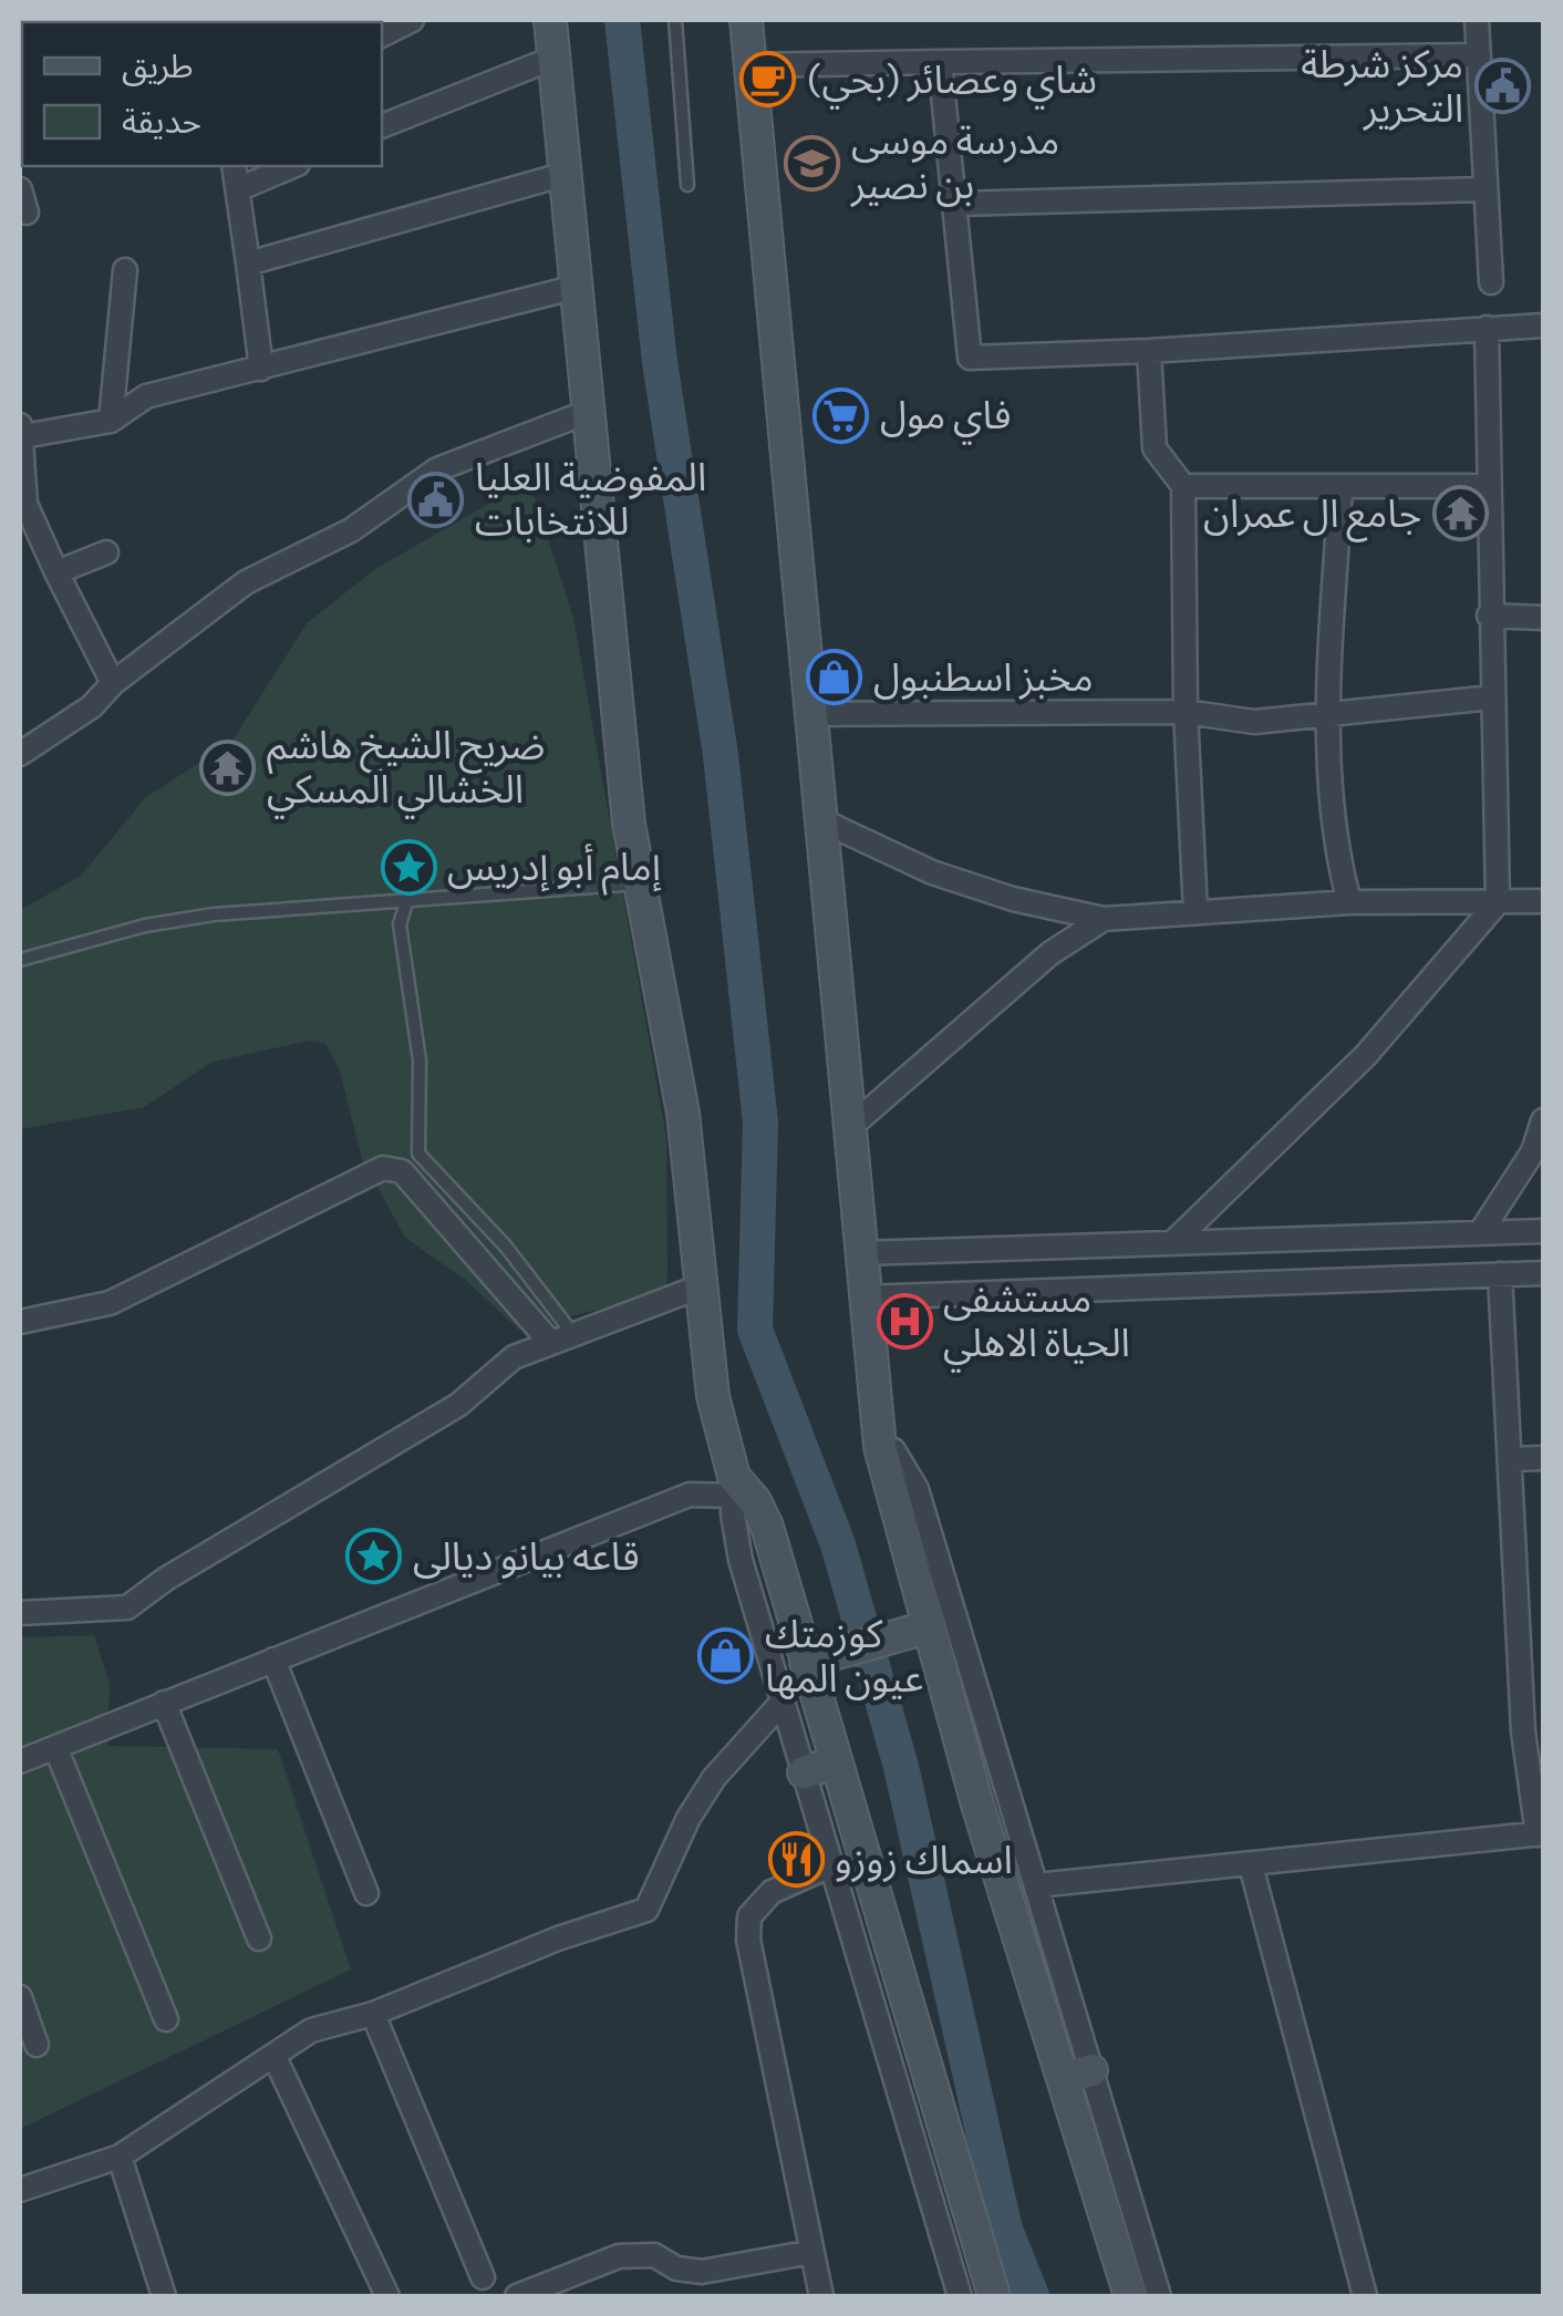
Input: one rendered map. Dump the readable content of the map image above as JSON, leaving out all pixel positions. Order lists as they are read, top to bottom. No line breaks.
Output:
{"places":{"cafe":["شاي وعصائر (بحي)"],"public building":["مركز شرطة التحرير","المفوضية العليا للانتخابات"],"school or university":["مدرسة موسى بن نصير"],"supermarket":["فاي مول"],"temple":["جامع ال عمران","ضريح الشيخ هاشم الخشالي المسكي"],"shop":["مخبز اسطنبول","كوزمتك عيون المها"],"place":["إمام أبو إدريس","قاعه بيانو ديالى"],"hospital":["مستشفى الحياة الاهلي"],"restaurant":["اسماك زوزو"]},"legend":["طريق","حديقة"]}
